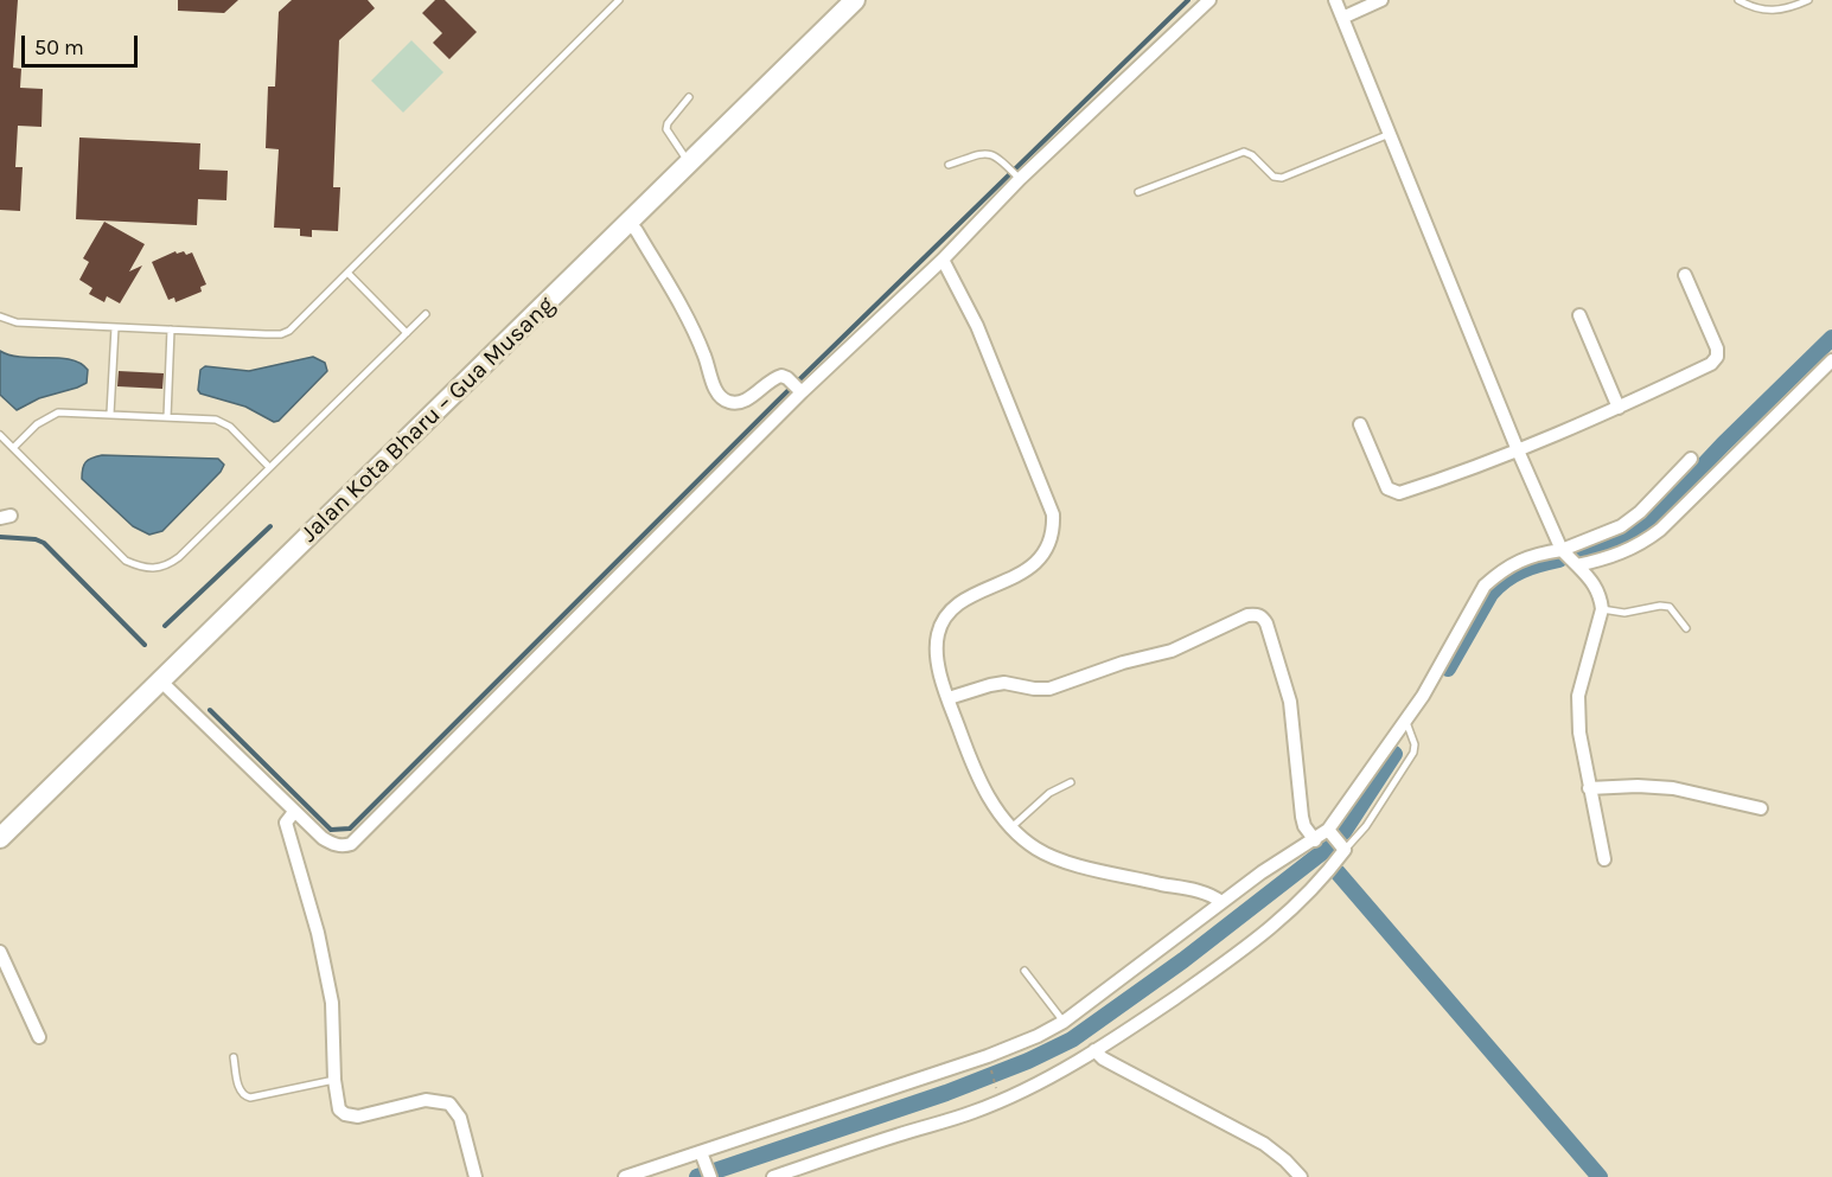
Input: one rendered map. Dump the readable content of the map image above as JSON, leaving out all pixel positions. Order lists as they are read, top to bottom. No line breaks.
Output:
{"streets":{"main road":["Jalan Kota Bharu – Gua Musang"]},"scale_bar":"50 m"}
